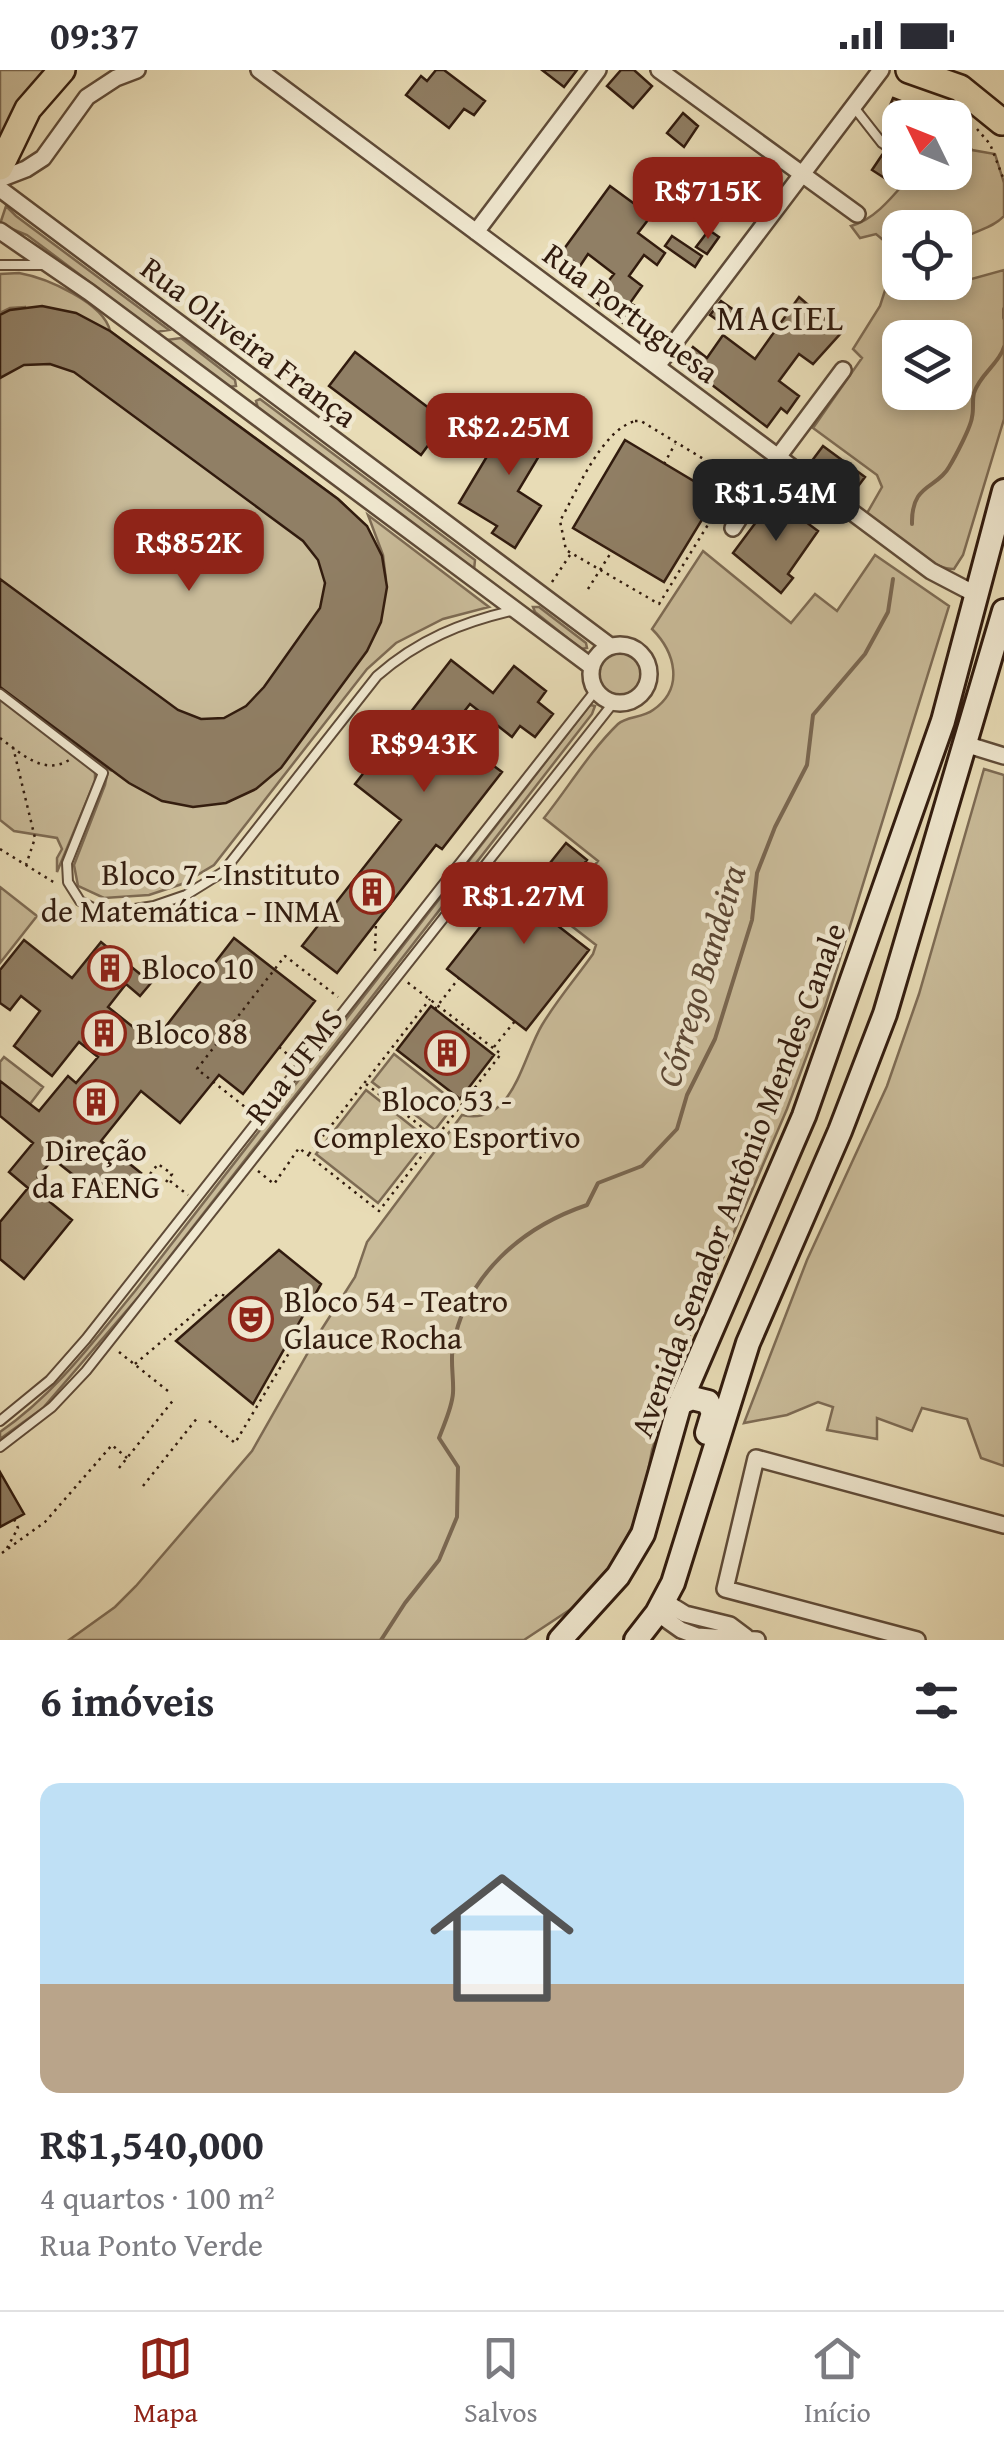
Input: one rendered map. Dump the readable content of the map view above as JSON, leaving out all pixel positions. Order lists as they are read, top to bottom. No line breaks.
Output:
{"streets":{"main road":["Avenida Senador Antônio Mendes Canale"],"street":["Rua Portuguesa","Rua Oliveira França"],"lane":["Rua UFMS"]},"crossings":[["Rua Portuguesa","Avenida Senador Antônio Mendes Canale"],["Rua Oliveira França","Rua UFMS"]],"districts":["MACIEL"],"water":["Córrego Bandeira"],"places":{"building":["Bloco 7 - Instituto de Matemática - INMA","Bloco 10","Bloco 88","Bloco 53 - Complexo Esportivo","Direção da FAENG"],"theatre":["Bloco 54 - Teatro Glauce Rocha"]},"north":"top left","page":{"status":"09:37","price":["R$715K","R$2.25M","R$1.54M","R$852K","R$943K","R$1.27M"],"heading":"6 imóveis","list":[{"name":"R$1,540,000","note":"4 quartos · 100 m² · Rua Ponto Verde"}],"tabs":["Mapa","Salvos","Início"]}}
